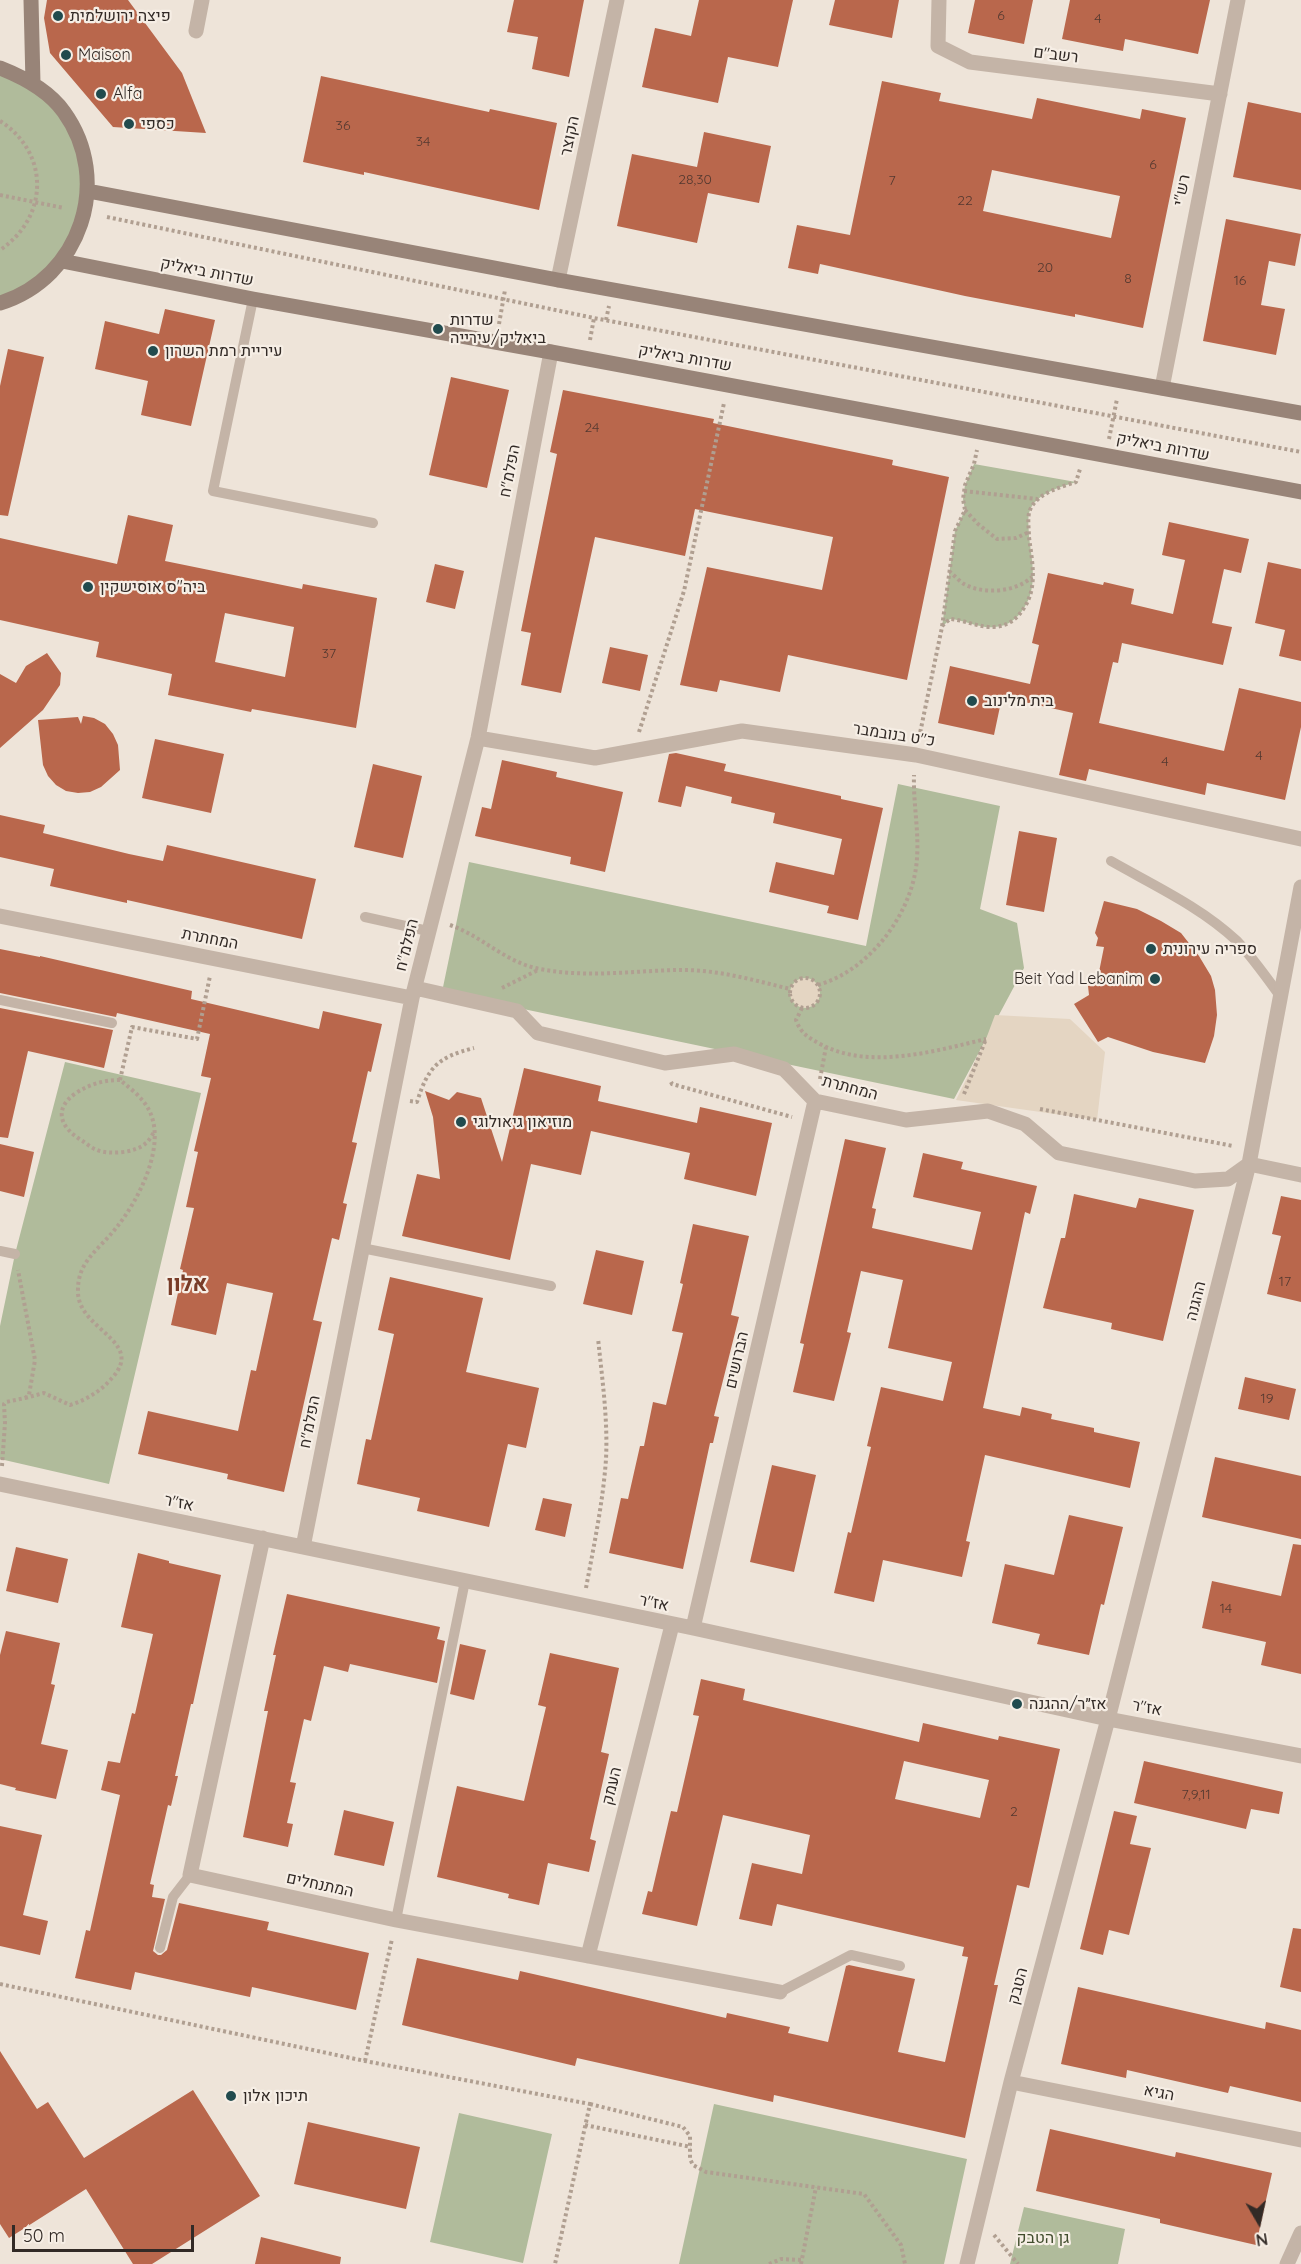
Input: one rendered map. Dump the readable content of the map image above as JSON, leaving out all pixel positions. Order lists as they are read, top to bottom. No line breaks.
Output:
{"streets":{"street":["רשב\"ם","הקוצר","רש\"י","שדרות ביאליק","הפלמ\"ח","כ\"ט בנובמבר","המחתרת","ההגנה","הברושים","אז\"ר","העמק","המתנחלים","הטבק","הגיא"]},"crossings":[["רשב\"ם","רש\"י"],["שדרות ביאליק","הפלמ\"ח"],["הפלמ\"ח","כ\"ט בנובמבר"],["הפלמ\"ח","המחתרת"],["הפלמ\"ח","אז\"ר"],["המחתרת","ההגנה"],["המחתרת","הברושים"],["ההגנה","אז\"ר"],["ההגנה","הטבק"],["הברושים","אז\"ר"],["אז\"ר","העמק"],["אז\"ר","הטבק"],["העמק","המתנחלים"],["הטבק","הגיא"]],"districts":["אלון"],"parks":["גן הטבק"],"places":["פיצה ירושלמית","Maison","Alfa","כספי","שדרות ביאליק/עירייה","עיריית רמת השרון","ביה\"ס אוסישקין","בית מלינוב","ספריה עירונית","Beit Yad Lebanim","מוזיאון גיאולוגי","אז״ר/ההגנה","תיכון אלון"],"house_numbers":["6","4","36","34","6","28,30","7","22","20","8","16","24","37","4","4","17","19","14","7,9,11","2"],"scale_bar":"50 m","north":"bottom"}
